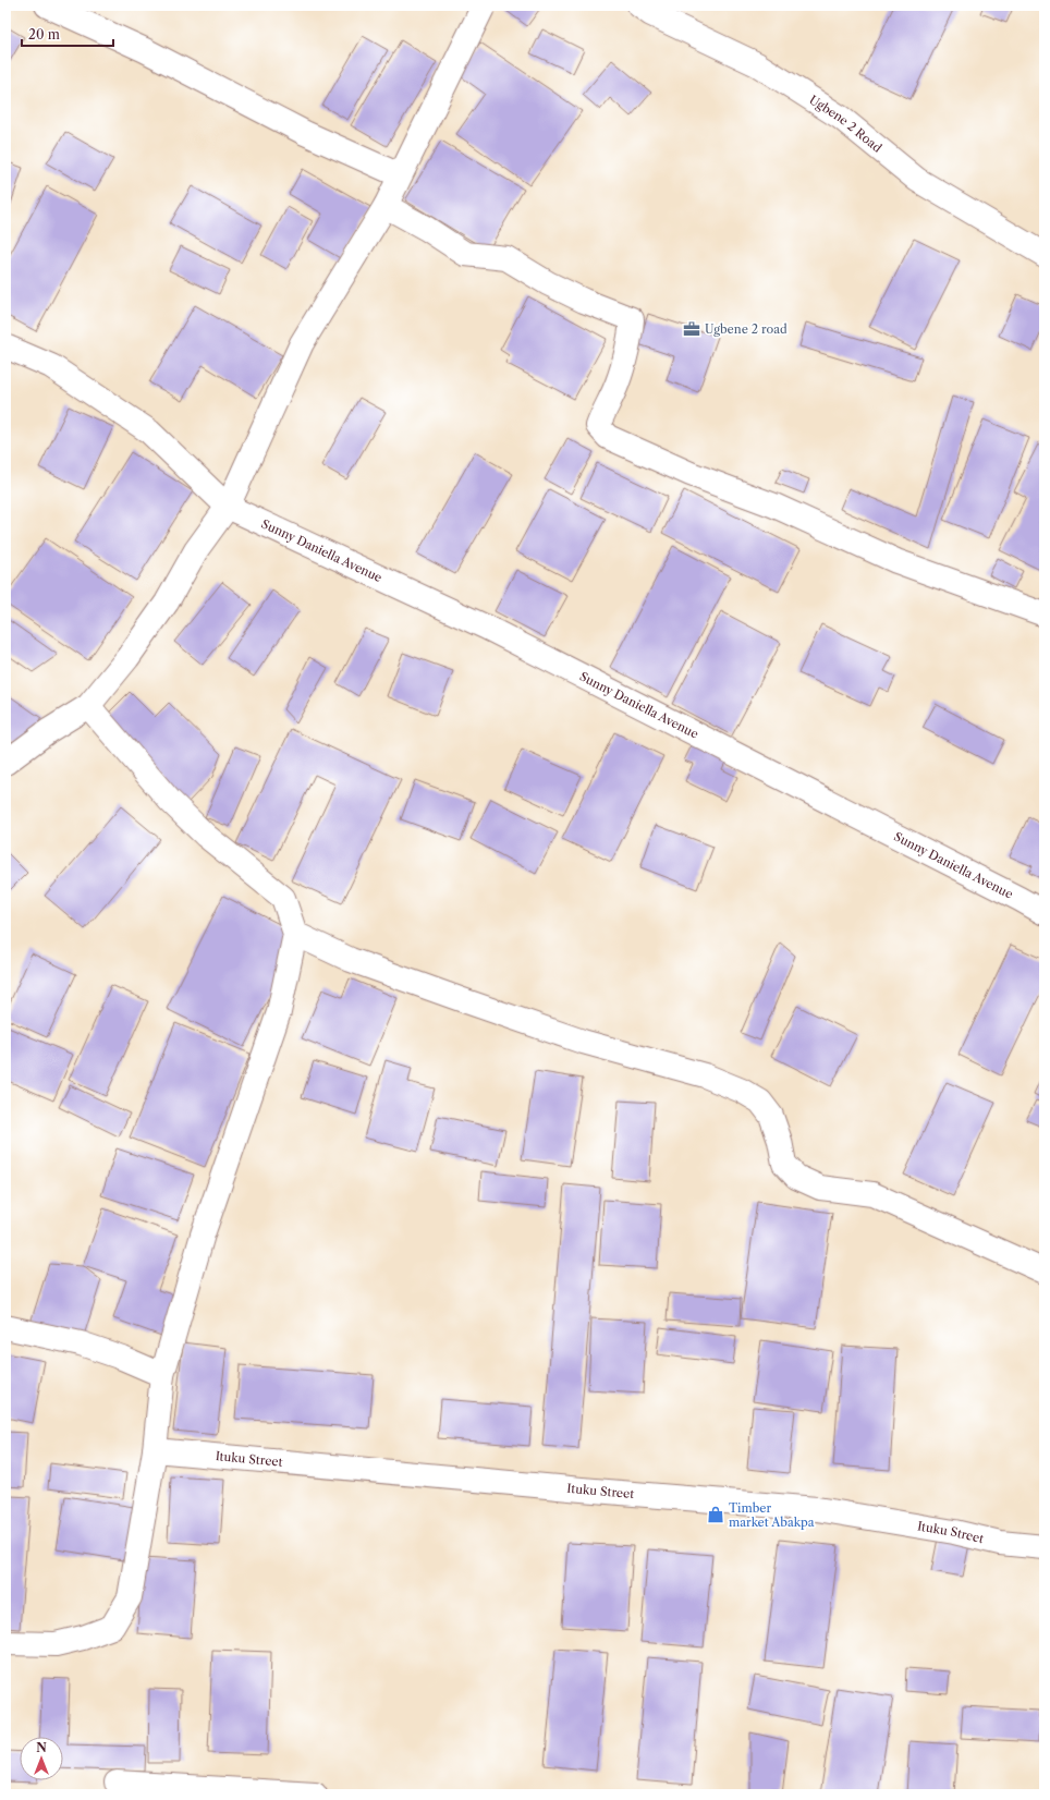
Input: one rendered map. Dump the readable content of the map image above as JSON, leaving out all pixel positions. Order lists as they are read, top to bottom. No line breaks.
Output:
{"streets":{"street":["Ugbene 2 Road","Sunny Daniella Avenue","Ituku Street"]},"places":{"office":["Ugbene 2 road"],"shop":["Timber market Abakpa"]},"scale_bar":"20 m","north":"top"}
